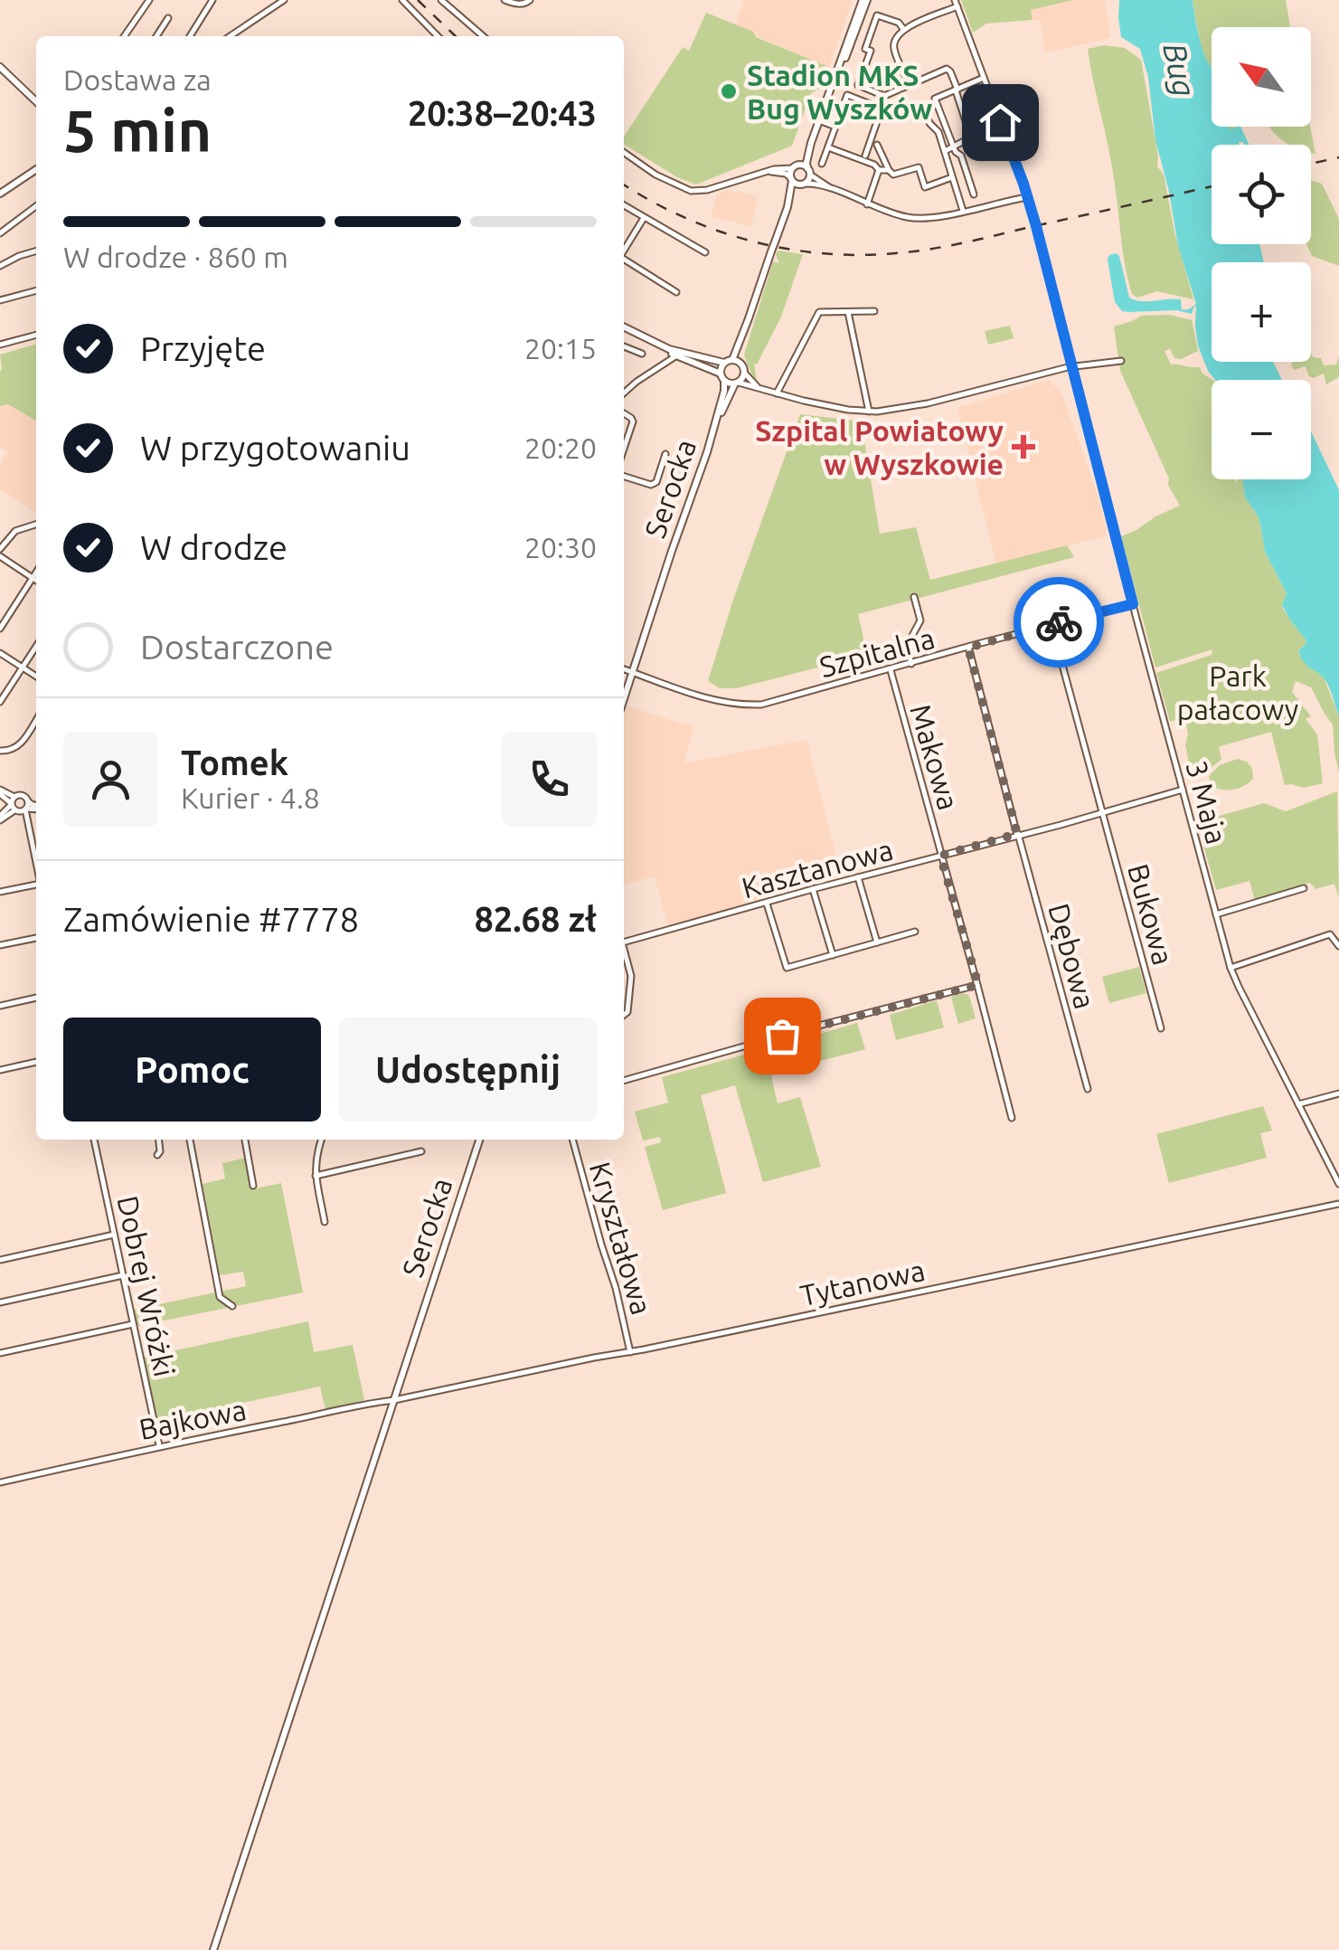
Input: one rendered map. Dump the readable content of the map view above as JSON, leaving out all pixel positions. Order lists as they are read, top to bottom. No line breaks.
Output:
{"streets":{"main road":["Serocka"],"street":["Szpitalna","Makowa","3 Maja","Kasztanowa","Bukowa","Dębowa","Kryształowa","Tytanowa","Dobrej Wróżki","Bajkowa"]},"crossings":[["Serocka","Szpitalna"],["Serocka","Tytanowa"],["Serocka","Bajkowa"],["Szpitalna","Makowa"],["Szpitalna","3 Maja"],["Szpitalna","Bukowa"],["Szpitalna","Dębowa"],["Makowa","Kasztanowa"],["3 Maja","Kasztanowa"],["Kasztanowa","Bukowa"],["Kasztanowa","Dębowa"],["Kryształowa","Tytanowa"],["Tytanowa","Bajkowa"],["Dobrej Wróżki","Bajkowa"]],"water":["Bug"],"parks":["Park pałacowy"],"places":{"other":["Stadion MKS Bug Wyszków"],"health":["Szpital Powiatowy w Wyszkowie"]},"north":"top left","page":{"map_buttons":["+","−"],"heading":["5 min","Dostawa za","20:38–20:43"],"panel":["Tomek","Kurier · 4.8","Zamówienie #7778","82.68 zł"],"bar":"W drodze · 860 m","list":[["Przyjęte","20:15"],["W przygotowaniu","20:20"],["W drodze","20:30"],"Dostarczone"],"buttons":["Pomoc","Udostępnij"]}}
